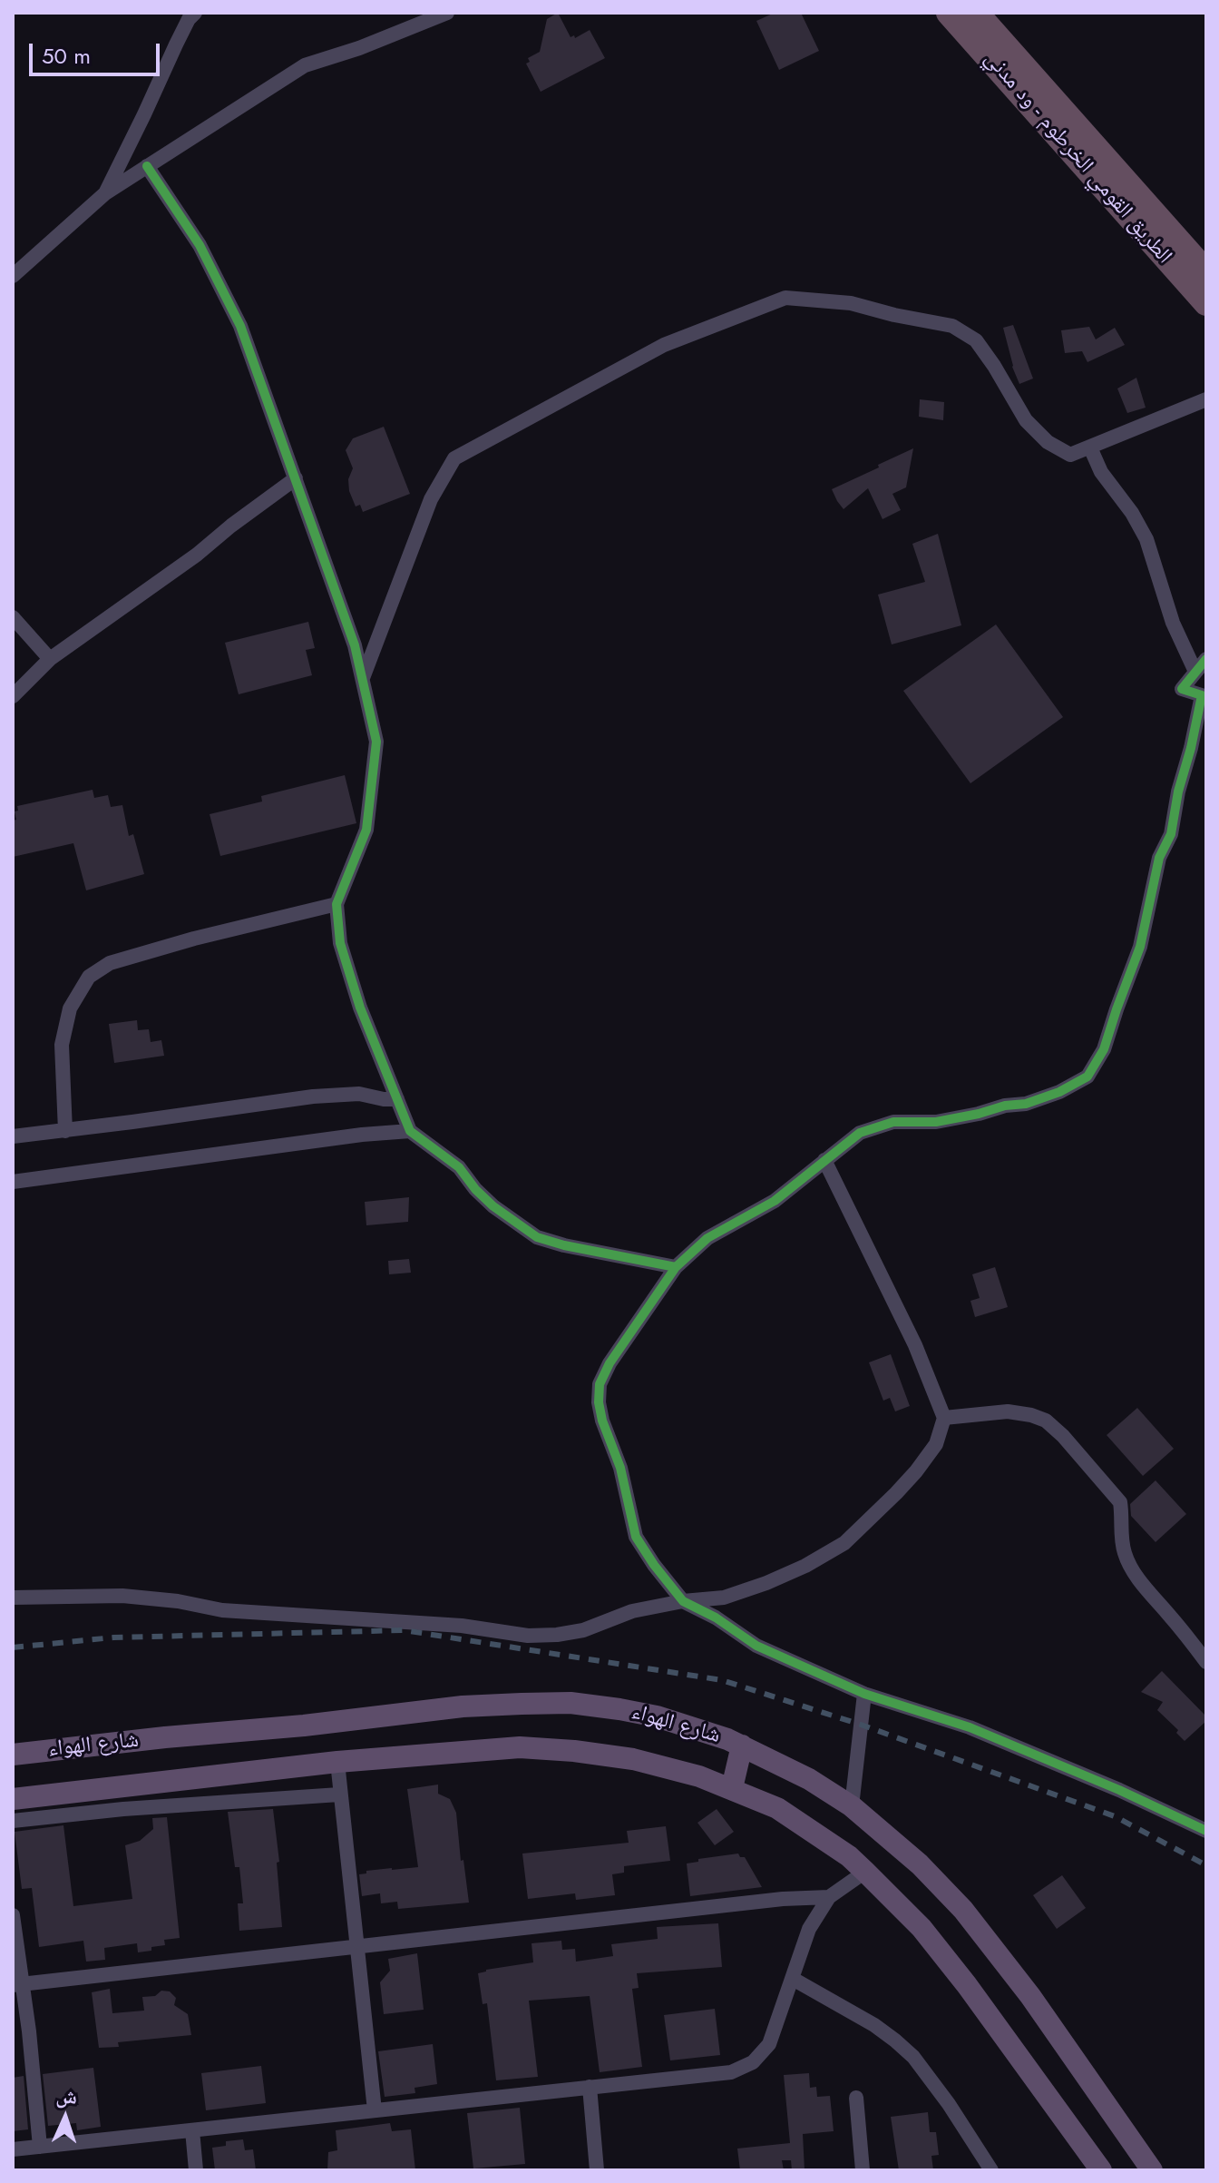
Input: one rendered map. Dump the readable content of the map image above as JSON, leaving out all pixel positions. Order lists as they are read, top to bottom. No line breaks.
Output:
{"streets":{"highway":["الطريق القومي الخرطوم - ود مدني"],"main road":["شارع الهواء"]},"scale_bar":"50 m","north":"top"}
